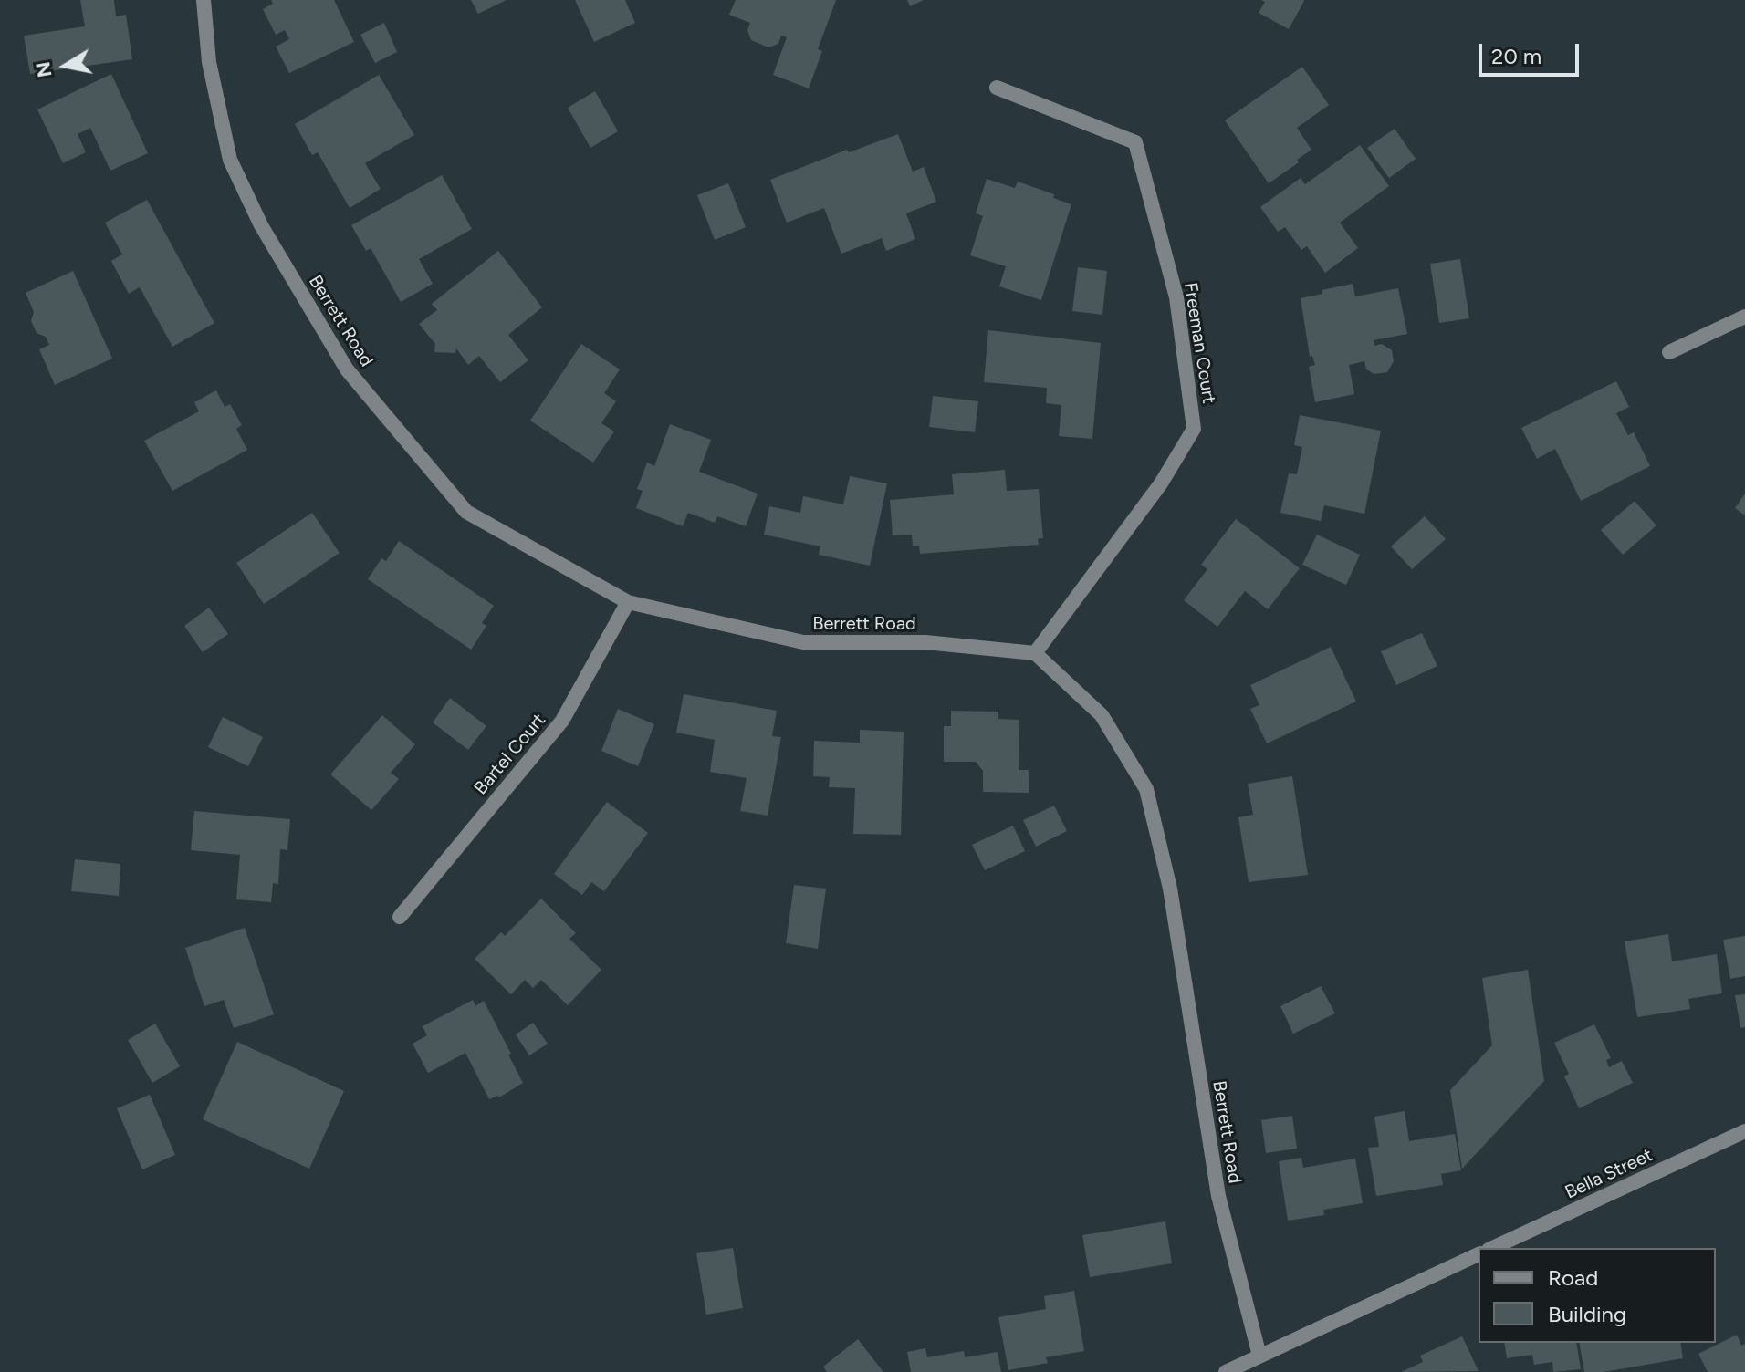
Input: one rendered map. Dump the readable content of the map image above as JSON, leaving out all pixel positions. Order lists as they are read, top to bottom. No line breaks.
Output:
{"streets":{"street":["Berrett Road","Freeman Court","Bartel Court","Bella Street"]},"crossings":[["Berrett Road","Freeman Court"],["Berrett Road","Bartel Court"]],"legend":["Road","Building"],"scale_bar":"20 m","north":"left"}
